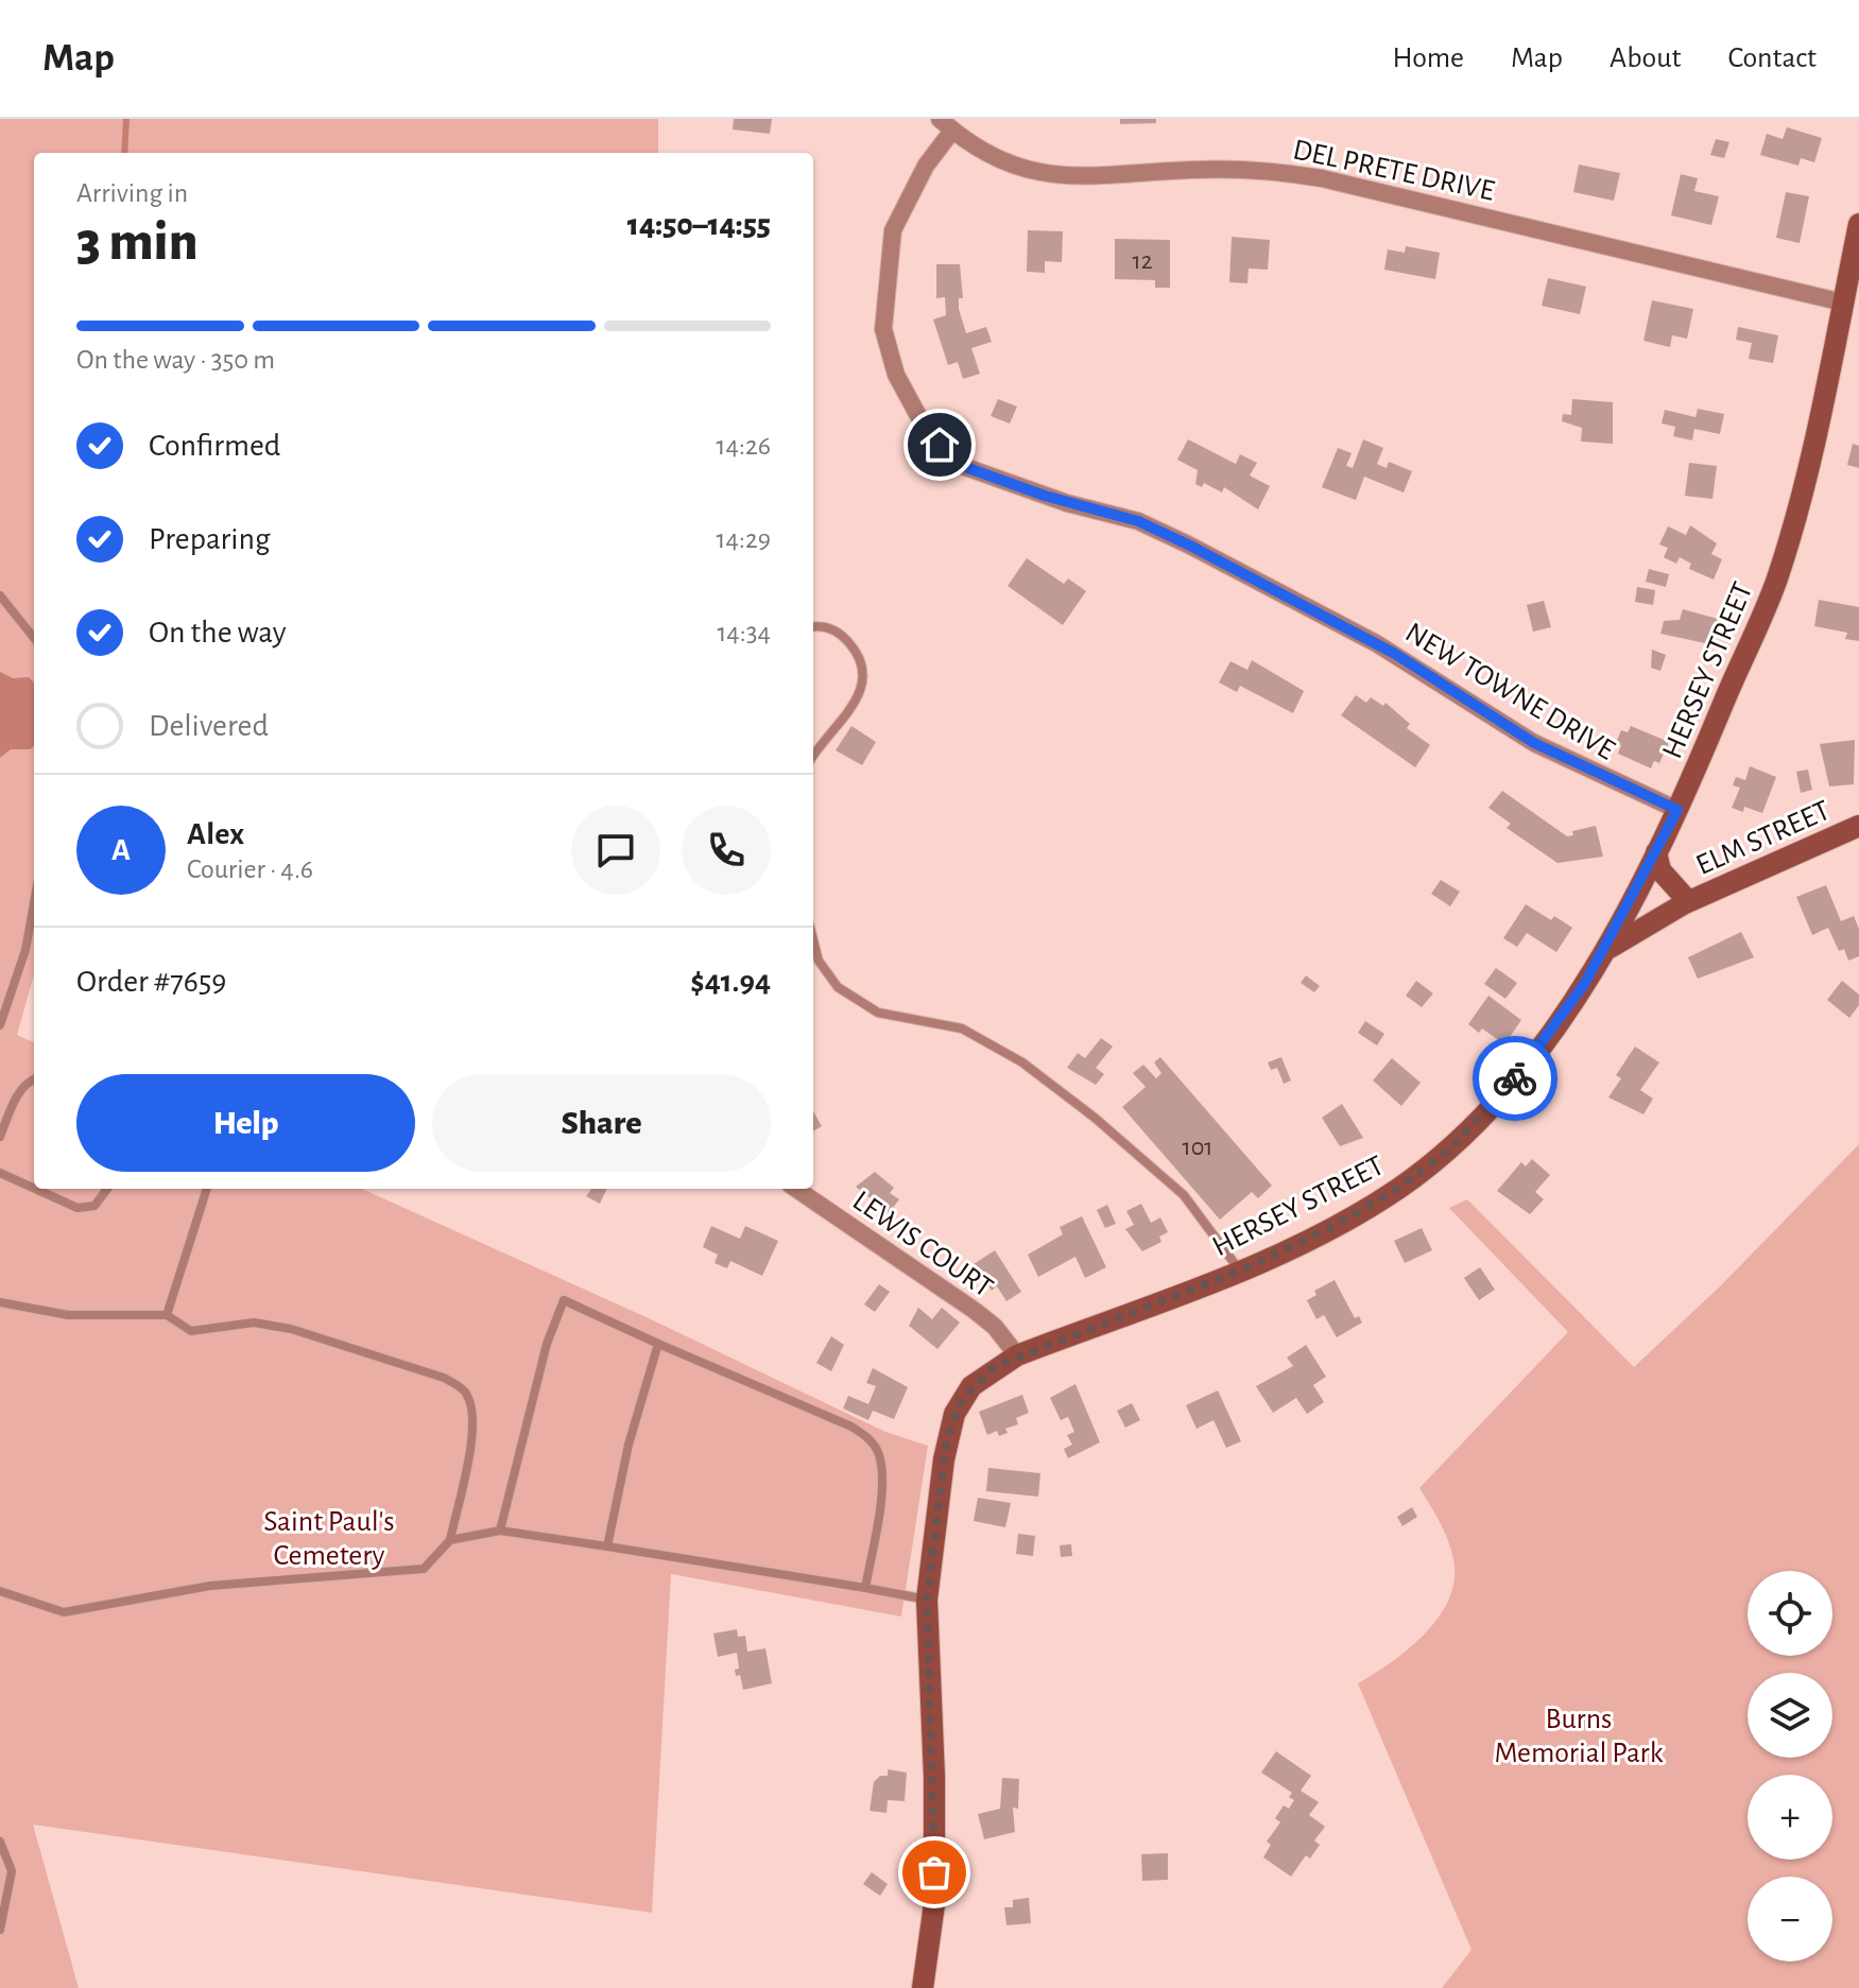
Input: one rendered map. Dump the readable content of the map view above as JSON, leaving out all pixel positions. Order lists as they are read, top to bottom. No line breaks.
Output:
{"streets":{"street":["DEL PRETE DRIVE","HERSEY STREET","NEW TOWNE DRIVE","ELM STREET","LEWIS COURT"]},"crossings":[["DEL PRETE DRIVE","HERSEY STREET"],["DEL PRETE DRIVE","NEW TOWNE DRIVE"],["HERSEY STREET","NEW TOWNE DRIVE"],["HERSEY STREET","ELM STREET"],["HERSEY STREET","LEWIS COURT"]],"parks":["Saint Paul's Cemetery","Burns Memorial Park"],"house_numbers":["12","101"],"page":{"header":"Map","nav":["Home","Map","About","Contact"],"heading":["3 min","Arriving in","14:50–14:55"],"panel":["Alex","Courier · 4.6","Order #7659","$41.94"],"bar":"On the way · 350 m","list":[["Confirmed","14:26"],["Preparing","14:29"],["On the way","14:34"],"Delivered"],"round":"A","buttons":["Help","Share"],"map_buttons":["+","−"]}}
